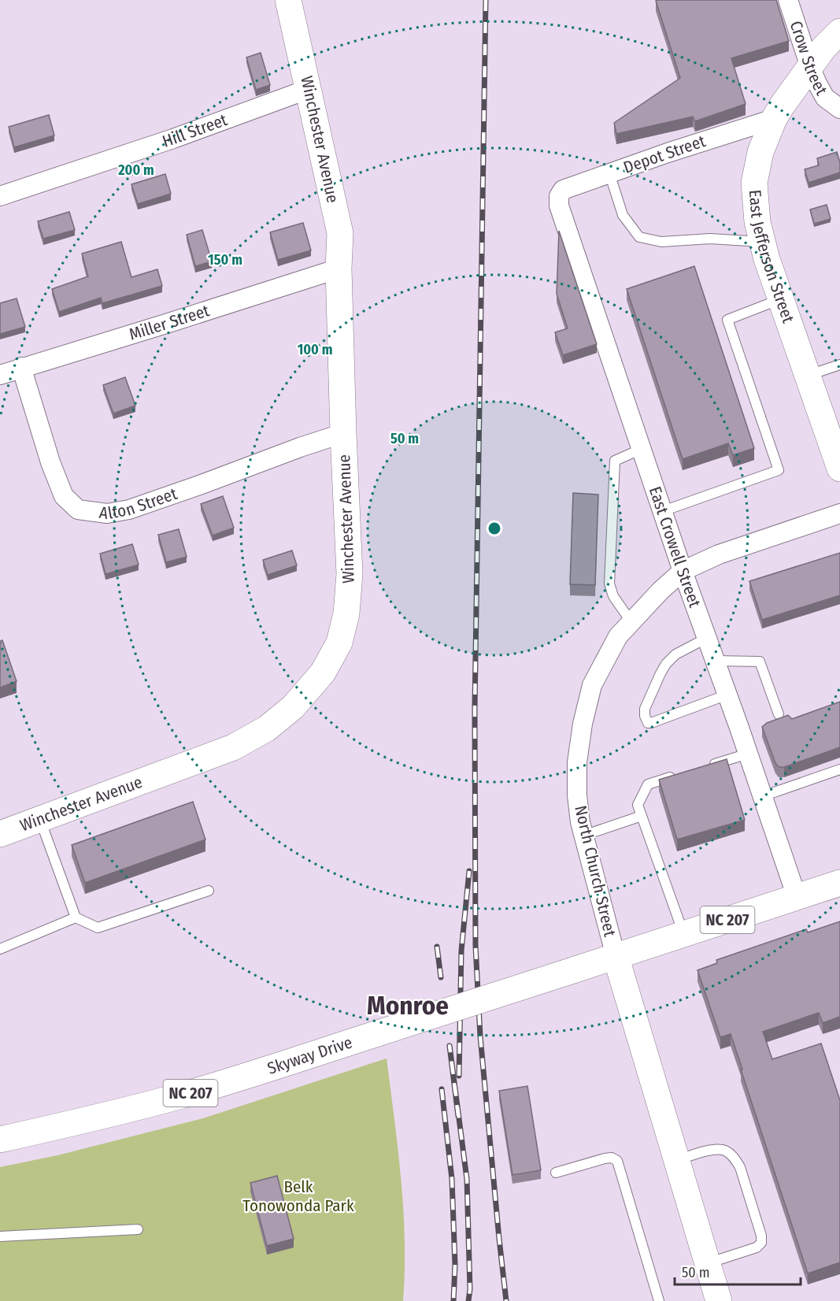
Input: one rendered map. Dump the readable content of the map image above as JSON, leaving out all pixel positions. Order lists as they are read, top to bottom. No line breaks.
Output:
{"streets":{"main road":["Winchester Avenue","East Jefferson Street","North Church Street","NC 207","Skyway Drive"],"street":["Crow Street","Hill Street","Depot Street","Miller Street","Alton Street","East Crowell Street"]},"crossings":[["Crow Street","East Jefferson Street"],["Hill Street","Winchester Avenue"],["Winchester Avenue","Miller Street"],["Winchester Avenue","Alton Street"],["Depot Street","East Jefferson Street"],["Depot Street","East Crowell Street"],["Miller Street","Alton Street"],["East Crowell Street","North Church Street"],["East Crowell Street","NC 207"],["North Church Street","NC 207"],["North Church Street","Skyway Drive"],["NC 207","Skyway Drive"]],"districts":["Monroe"],"parks":["Belk Tonowonda Park"],"scale_bar":"50 m","rings":["200 m","150 m","100 m","50 m"]}
